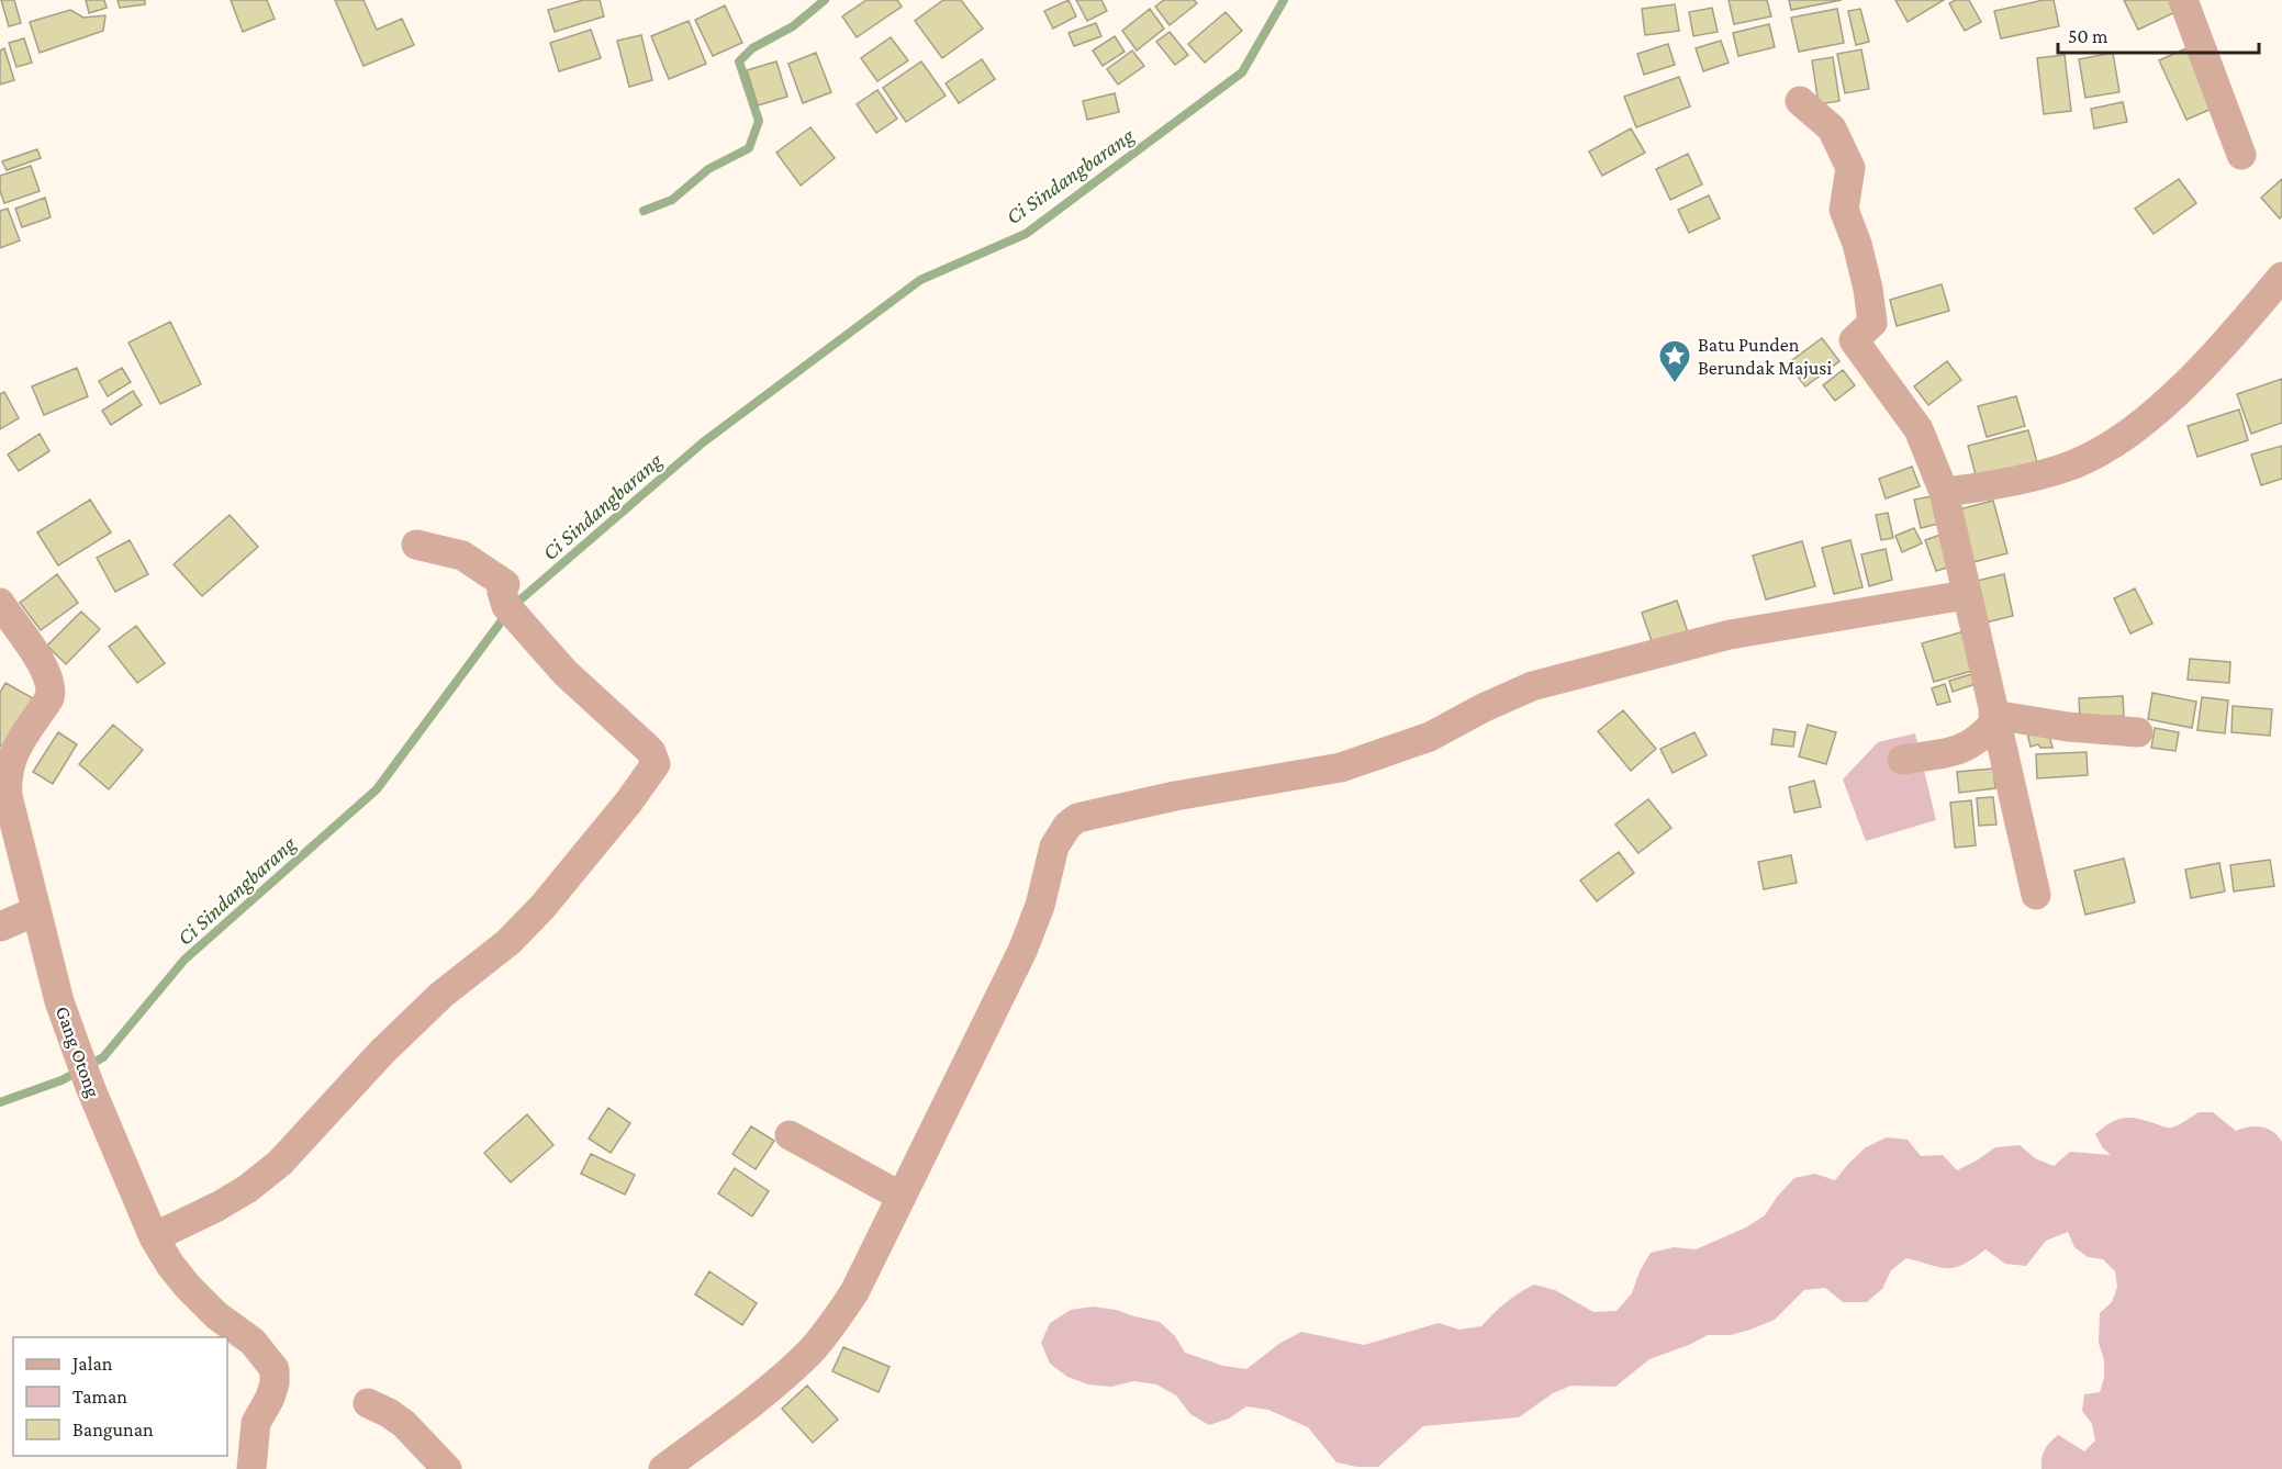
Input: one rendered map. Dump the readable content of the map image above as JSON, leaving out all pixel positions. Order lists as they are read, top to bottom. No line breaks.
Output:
{"streets":{"street":["Gang Otong"]},"water":["Ci Sindangbarang"],"places":{"place":["Batu Punden Berundak Majusi"]},"legend":["Jalan","Taman","Bangunan"],"scale_bar":"50 m"}
